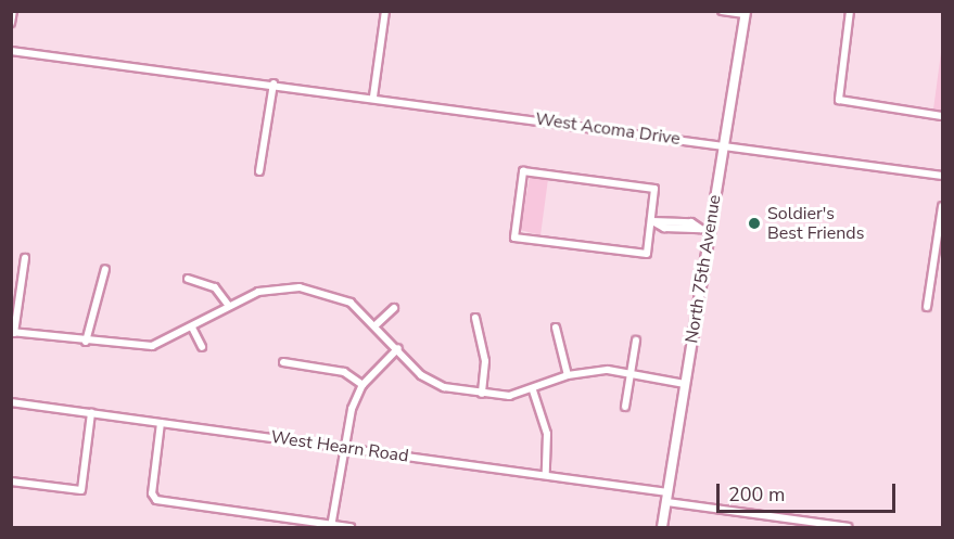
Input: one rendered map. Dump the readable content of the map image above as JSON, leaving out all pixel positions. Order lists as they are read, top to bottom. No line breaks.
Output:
{"streets":{"main road":["North 75th Avenue"],"street":["West Acoma Drive","West Hearn Road"]},"crossings":[["West Acoma Drive","North 75th Avenue"],["North 75th Avenue","West Hearn Road"]],"places":["Soldier's Best Friends"],"scale_bar":"200 m"}
